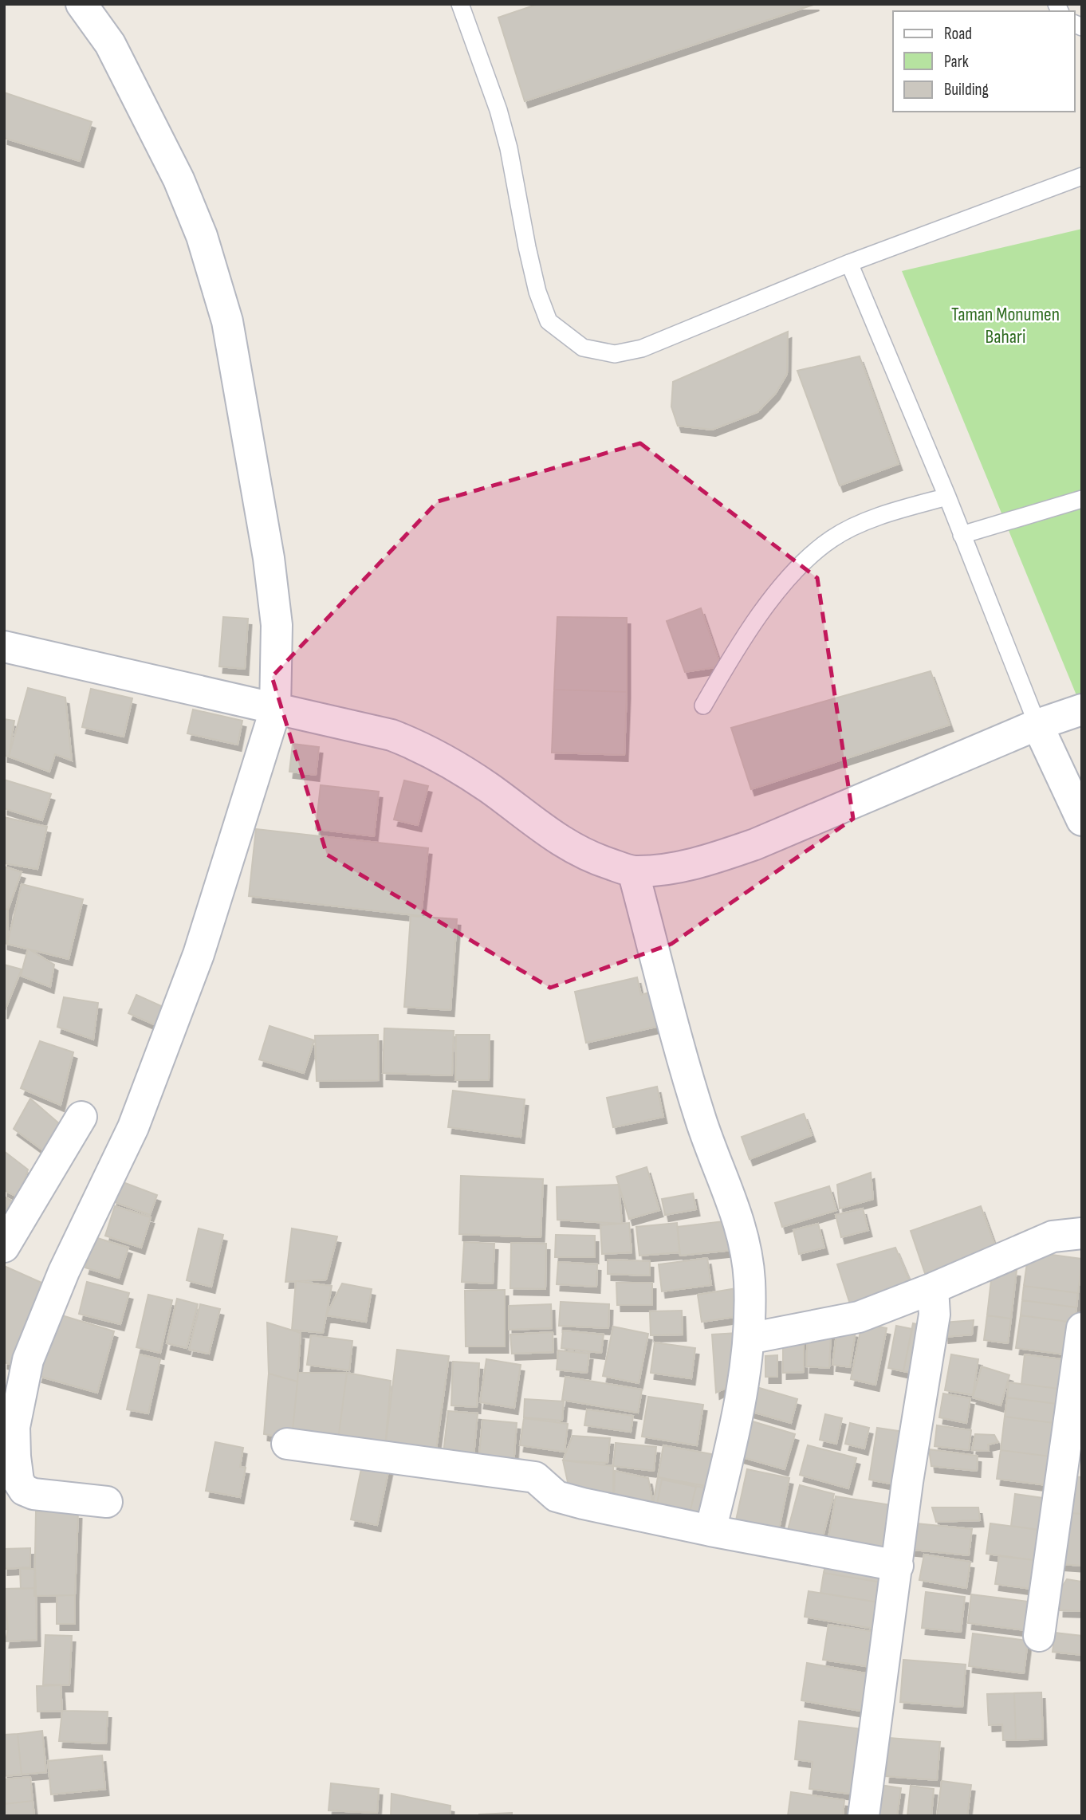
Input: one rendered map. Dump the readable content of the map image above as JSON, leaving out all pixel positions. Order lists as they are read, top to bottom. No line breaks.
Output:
{"parks":["Taman Monumen Bahari"],"legend":["Road","Park","Building"]}
